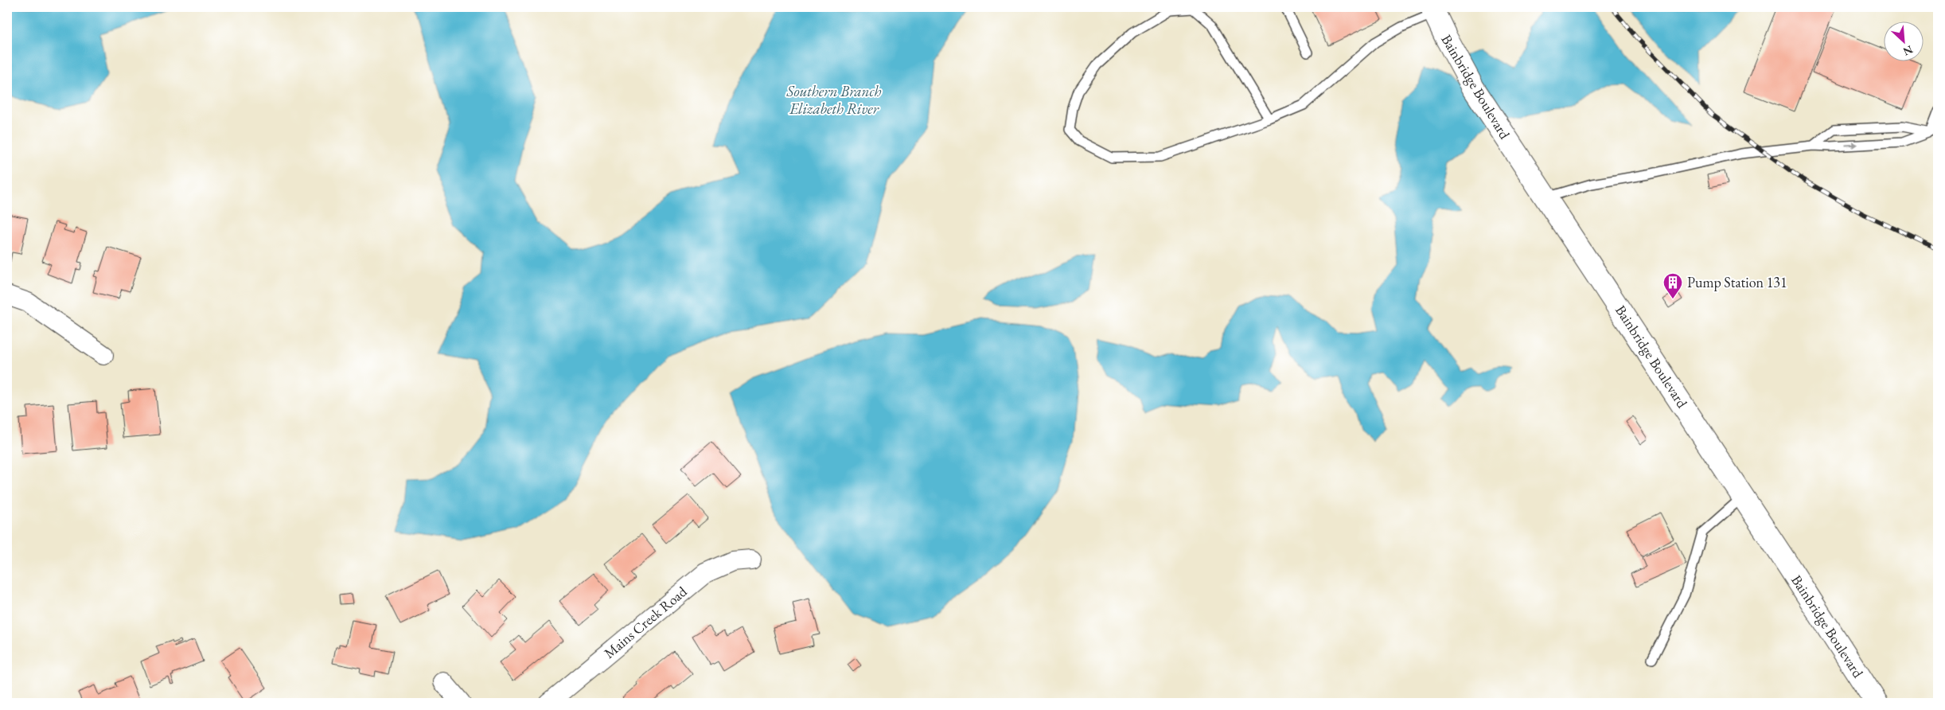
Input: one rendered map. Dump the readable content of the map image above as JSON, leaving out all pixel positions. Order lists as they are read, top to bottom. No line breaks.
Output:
{"streets":{"main road":["Bainbridge Boulevard"],"street":["Mains Creek Road"]},"water":["Southern Branch Elizabeth River"],"places":{"building":["Pump Station 131"]},"north":"bottom right"}
